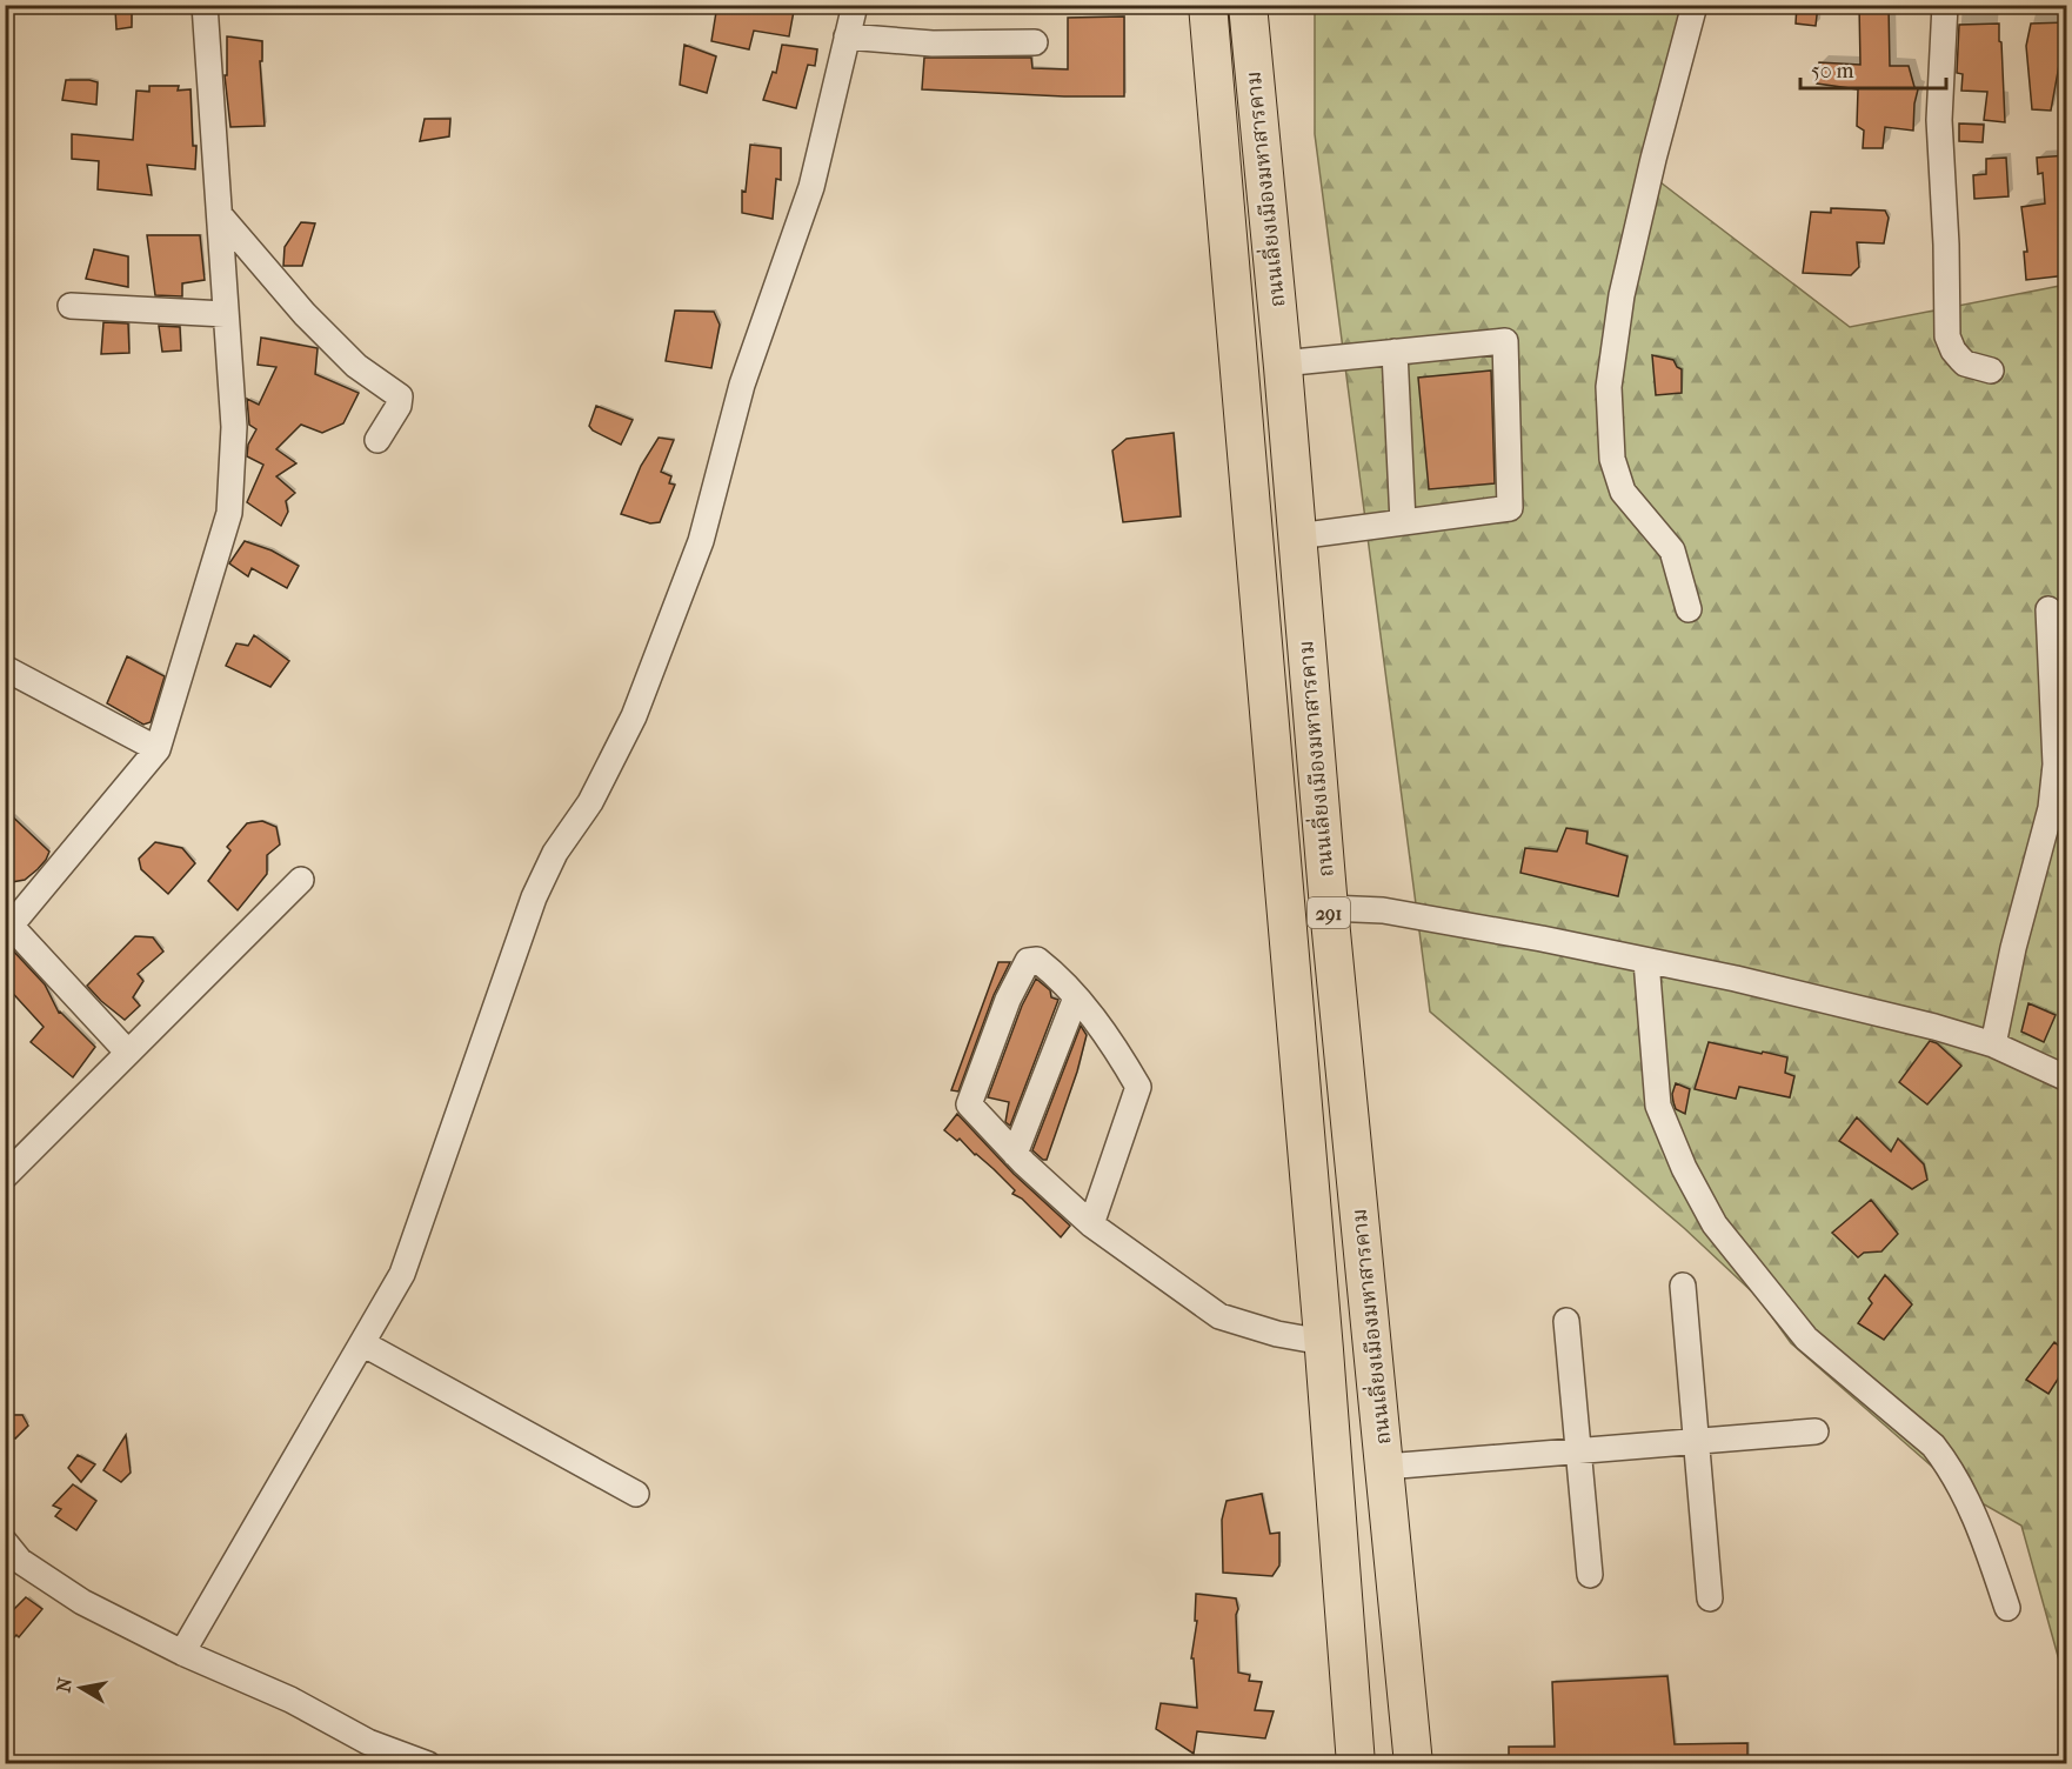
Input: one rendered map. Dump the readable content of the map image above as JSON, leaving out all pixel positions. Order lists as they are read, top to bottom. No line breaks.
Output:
{"streets":{"highway":["ถนนเลี่ยงเมืองมหาสารคาม","291"]},"scale_bar":"50 m","north":"left"}
